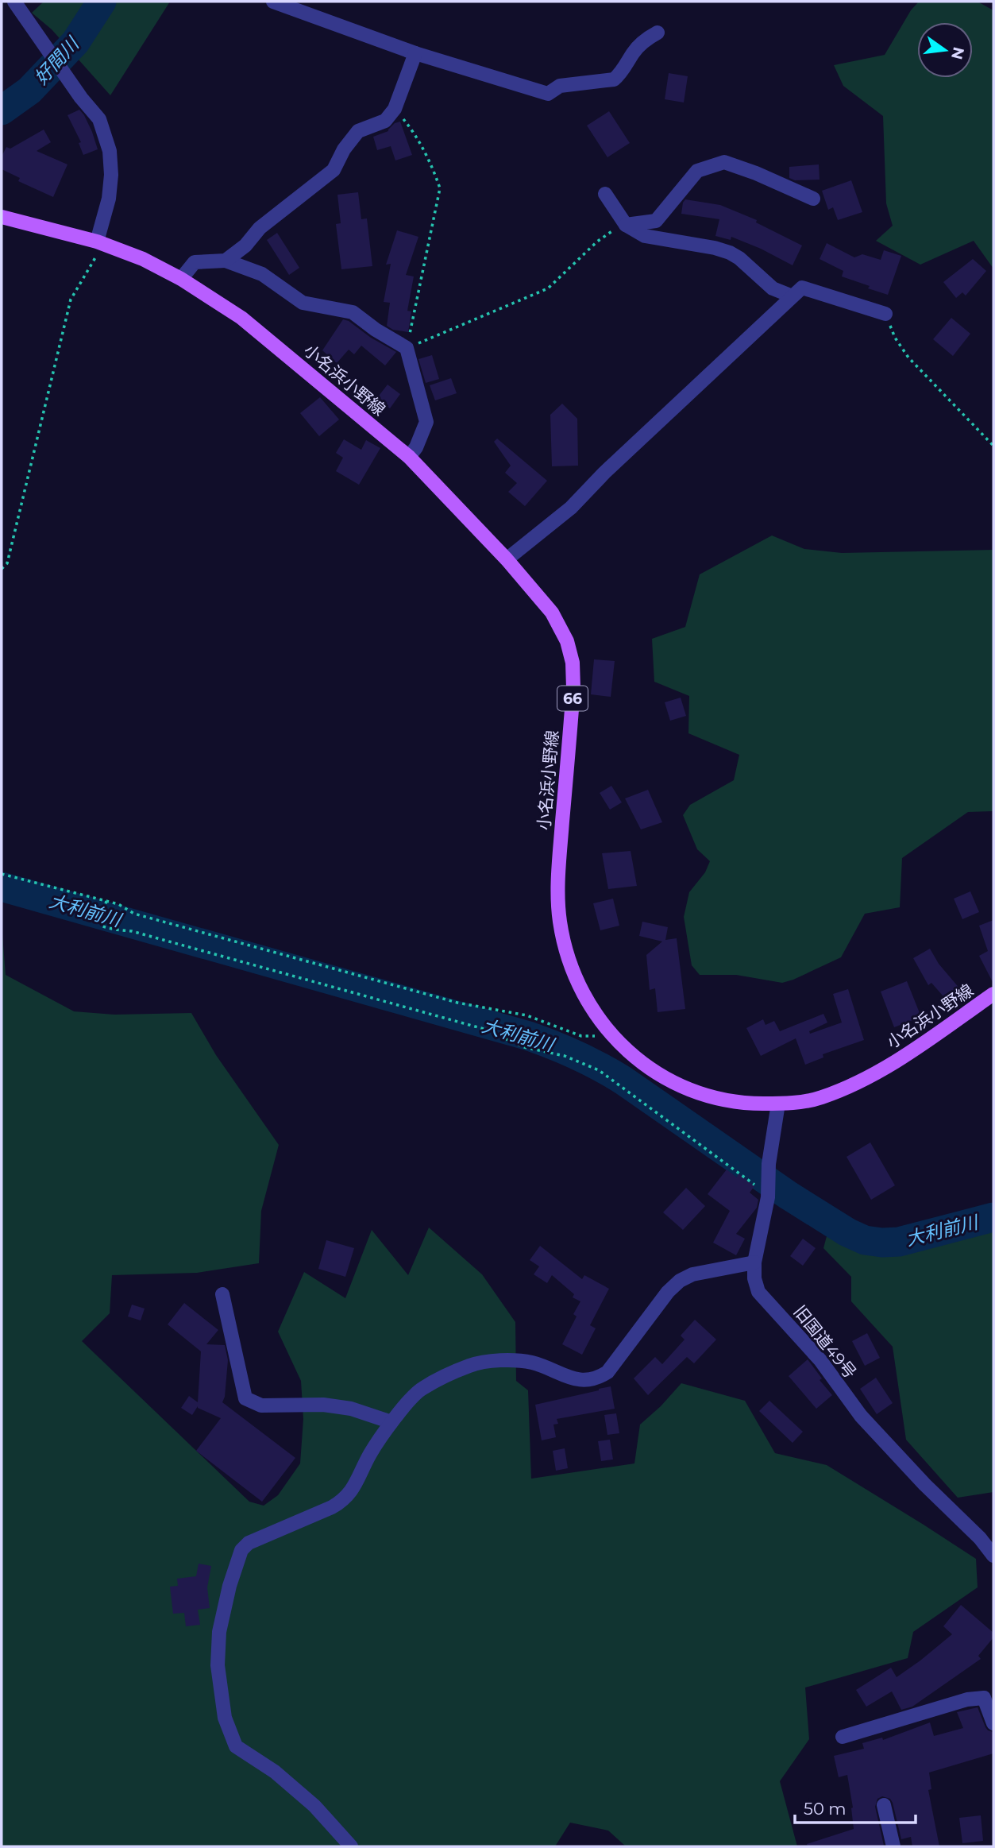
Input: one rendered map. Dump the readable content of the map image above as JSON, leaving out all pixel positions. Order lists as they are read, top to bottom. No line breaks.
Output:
{"streets":{"main road":["小名浜小野線","66"],"street":["旧国道49号"]},"crossings":[["小名浜小野線","旧国道49号"]],"water":["好間川","大利前川"],"scale_bar":"50 m","north":"right"}
